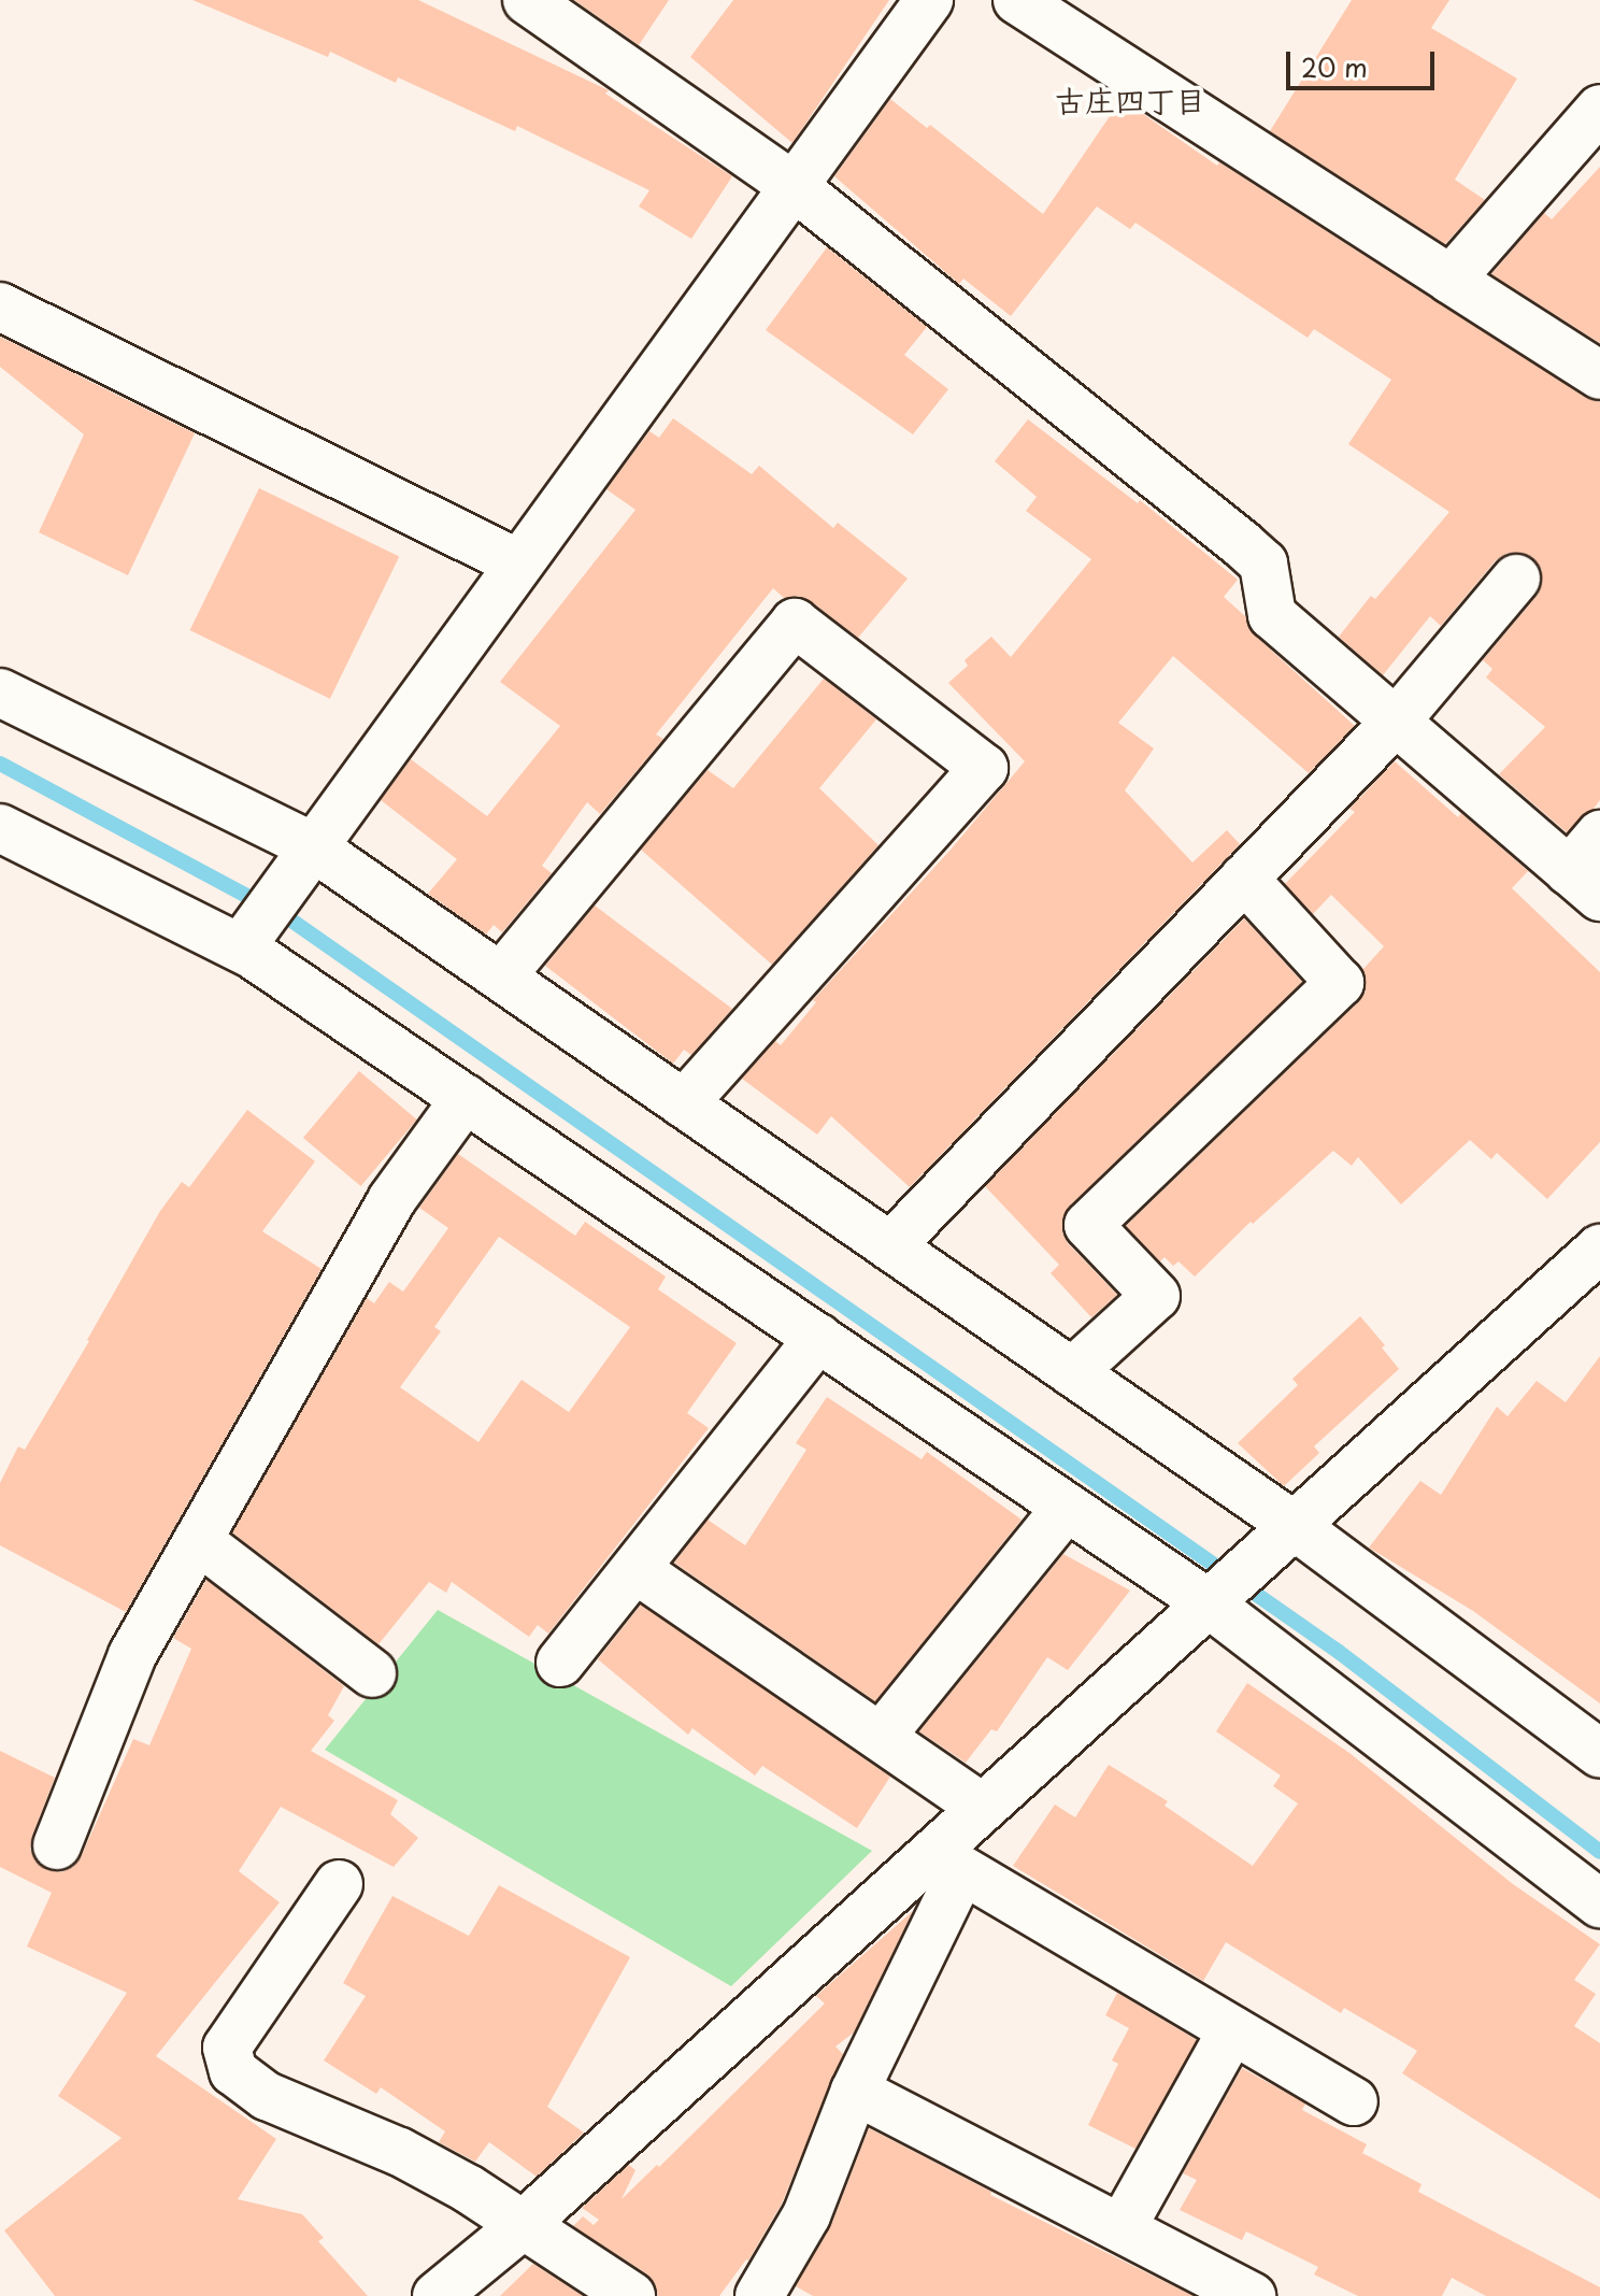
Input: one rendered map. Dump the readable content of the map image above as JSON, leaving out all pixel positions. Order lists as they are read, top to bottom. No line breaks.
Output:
{"districts":["古庄四丁目"],"scale_bar":"20 m"}
